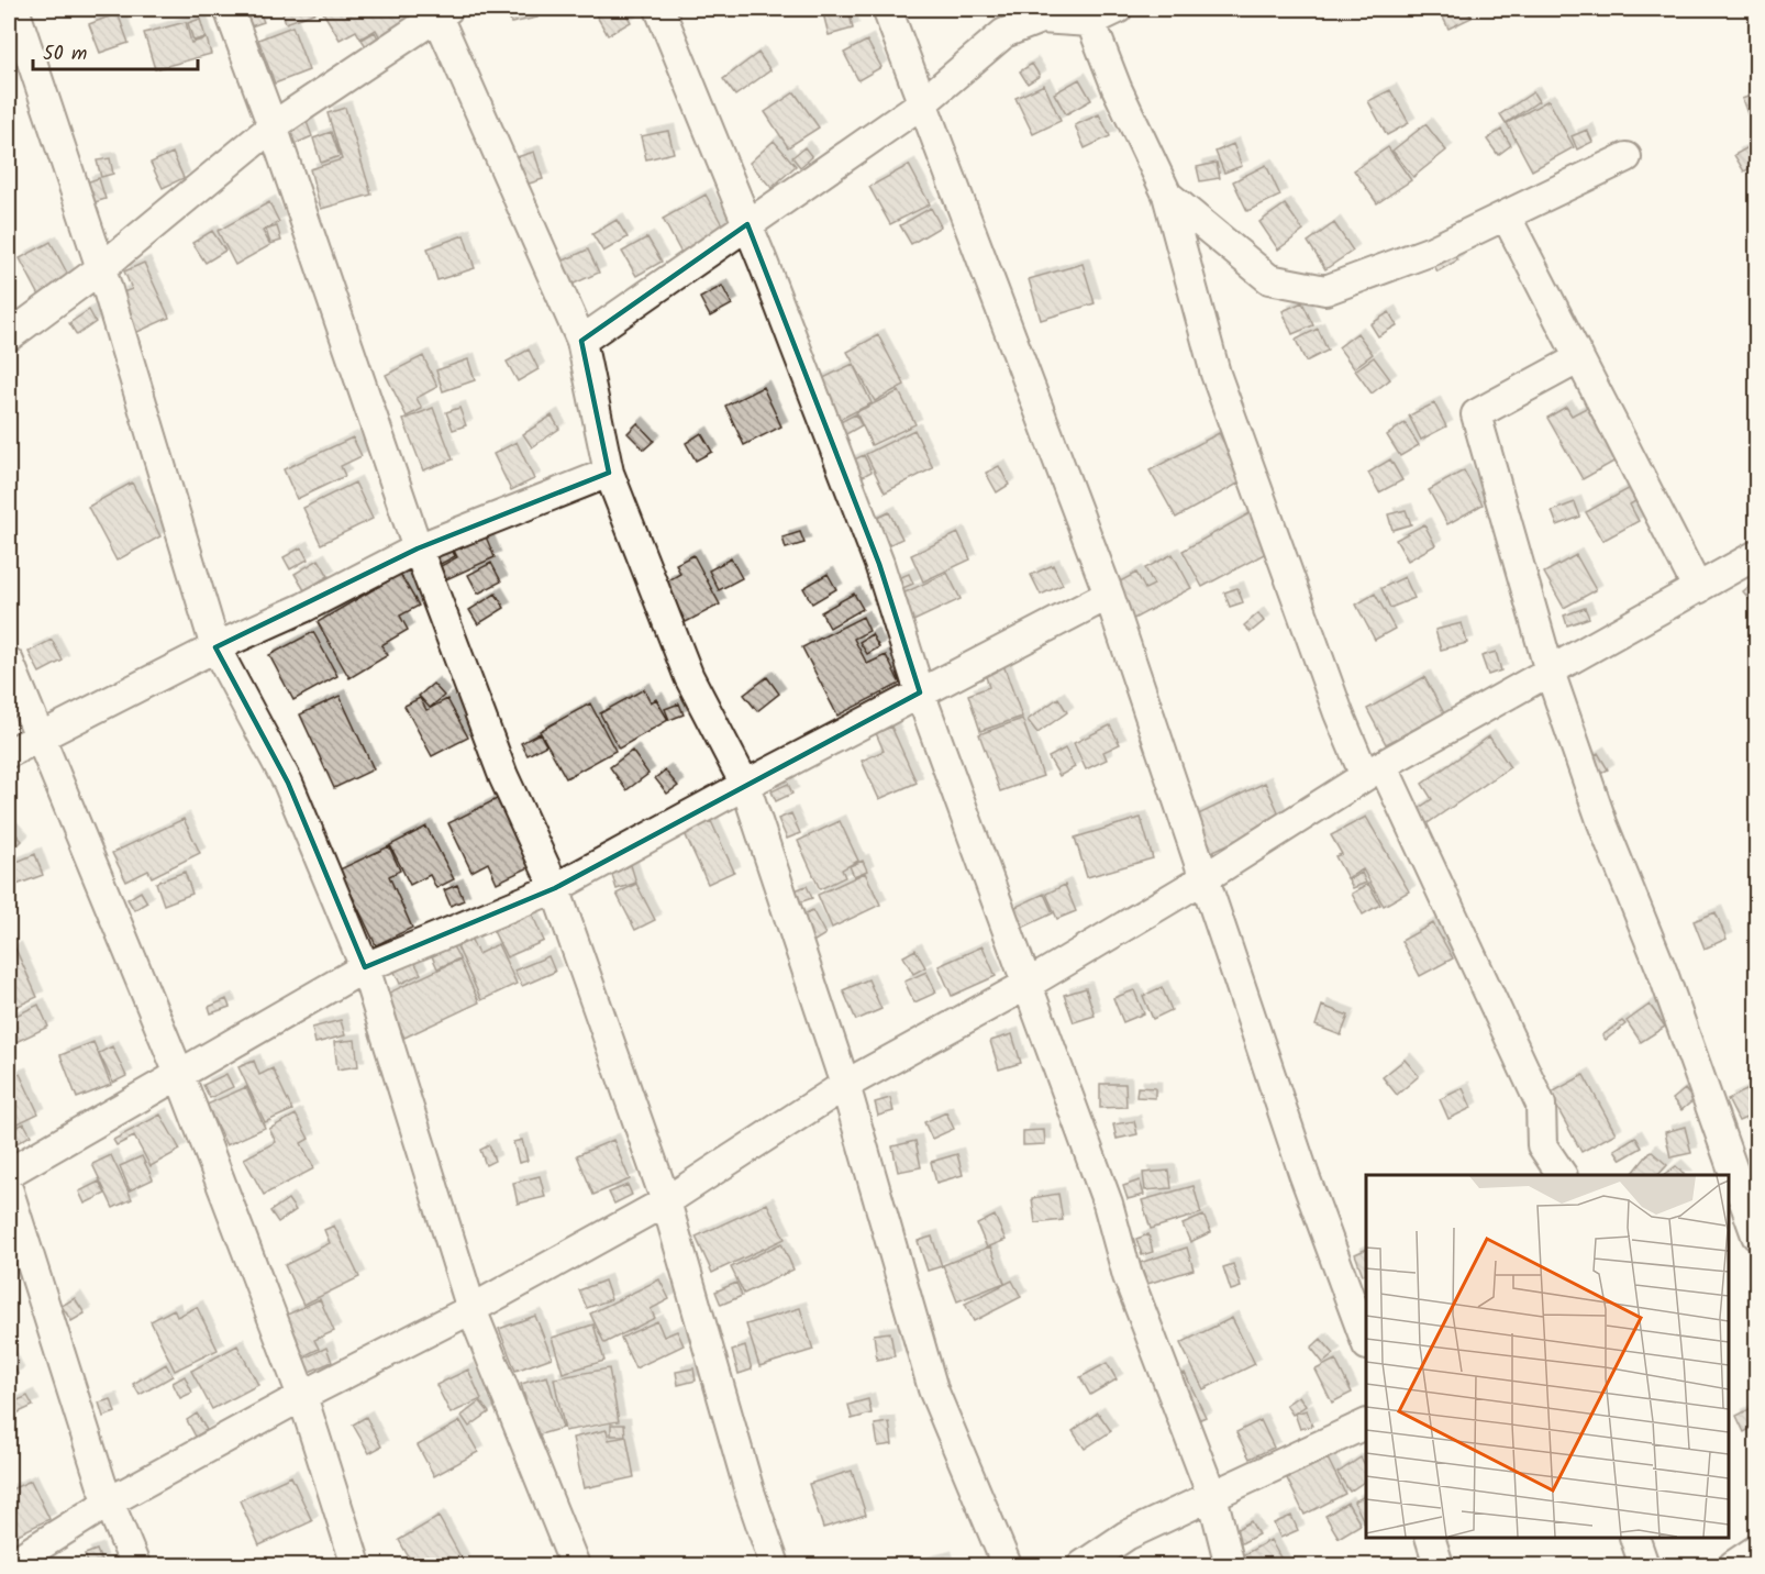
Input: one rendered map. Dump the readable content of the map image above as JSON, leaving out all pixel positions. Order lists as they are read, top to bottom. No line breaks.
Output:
{"scale_bar":"50 m"}
